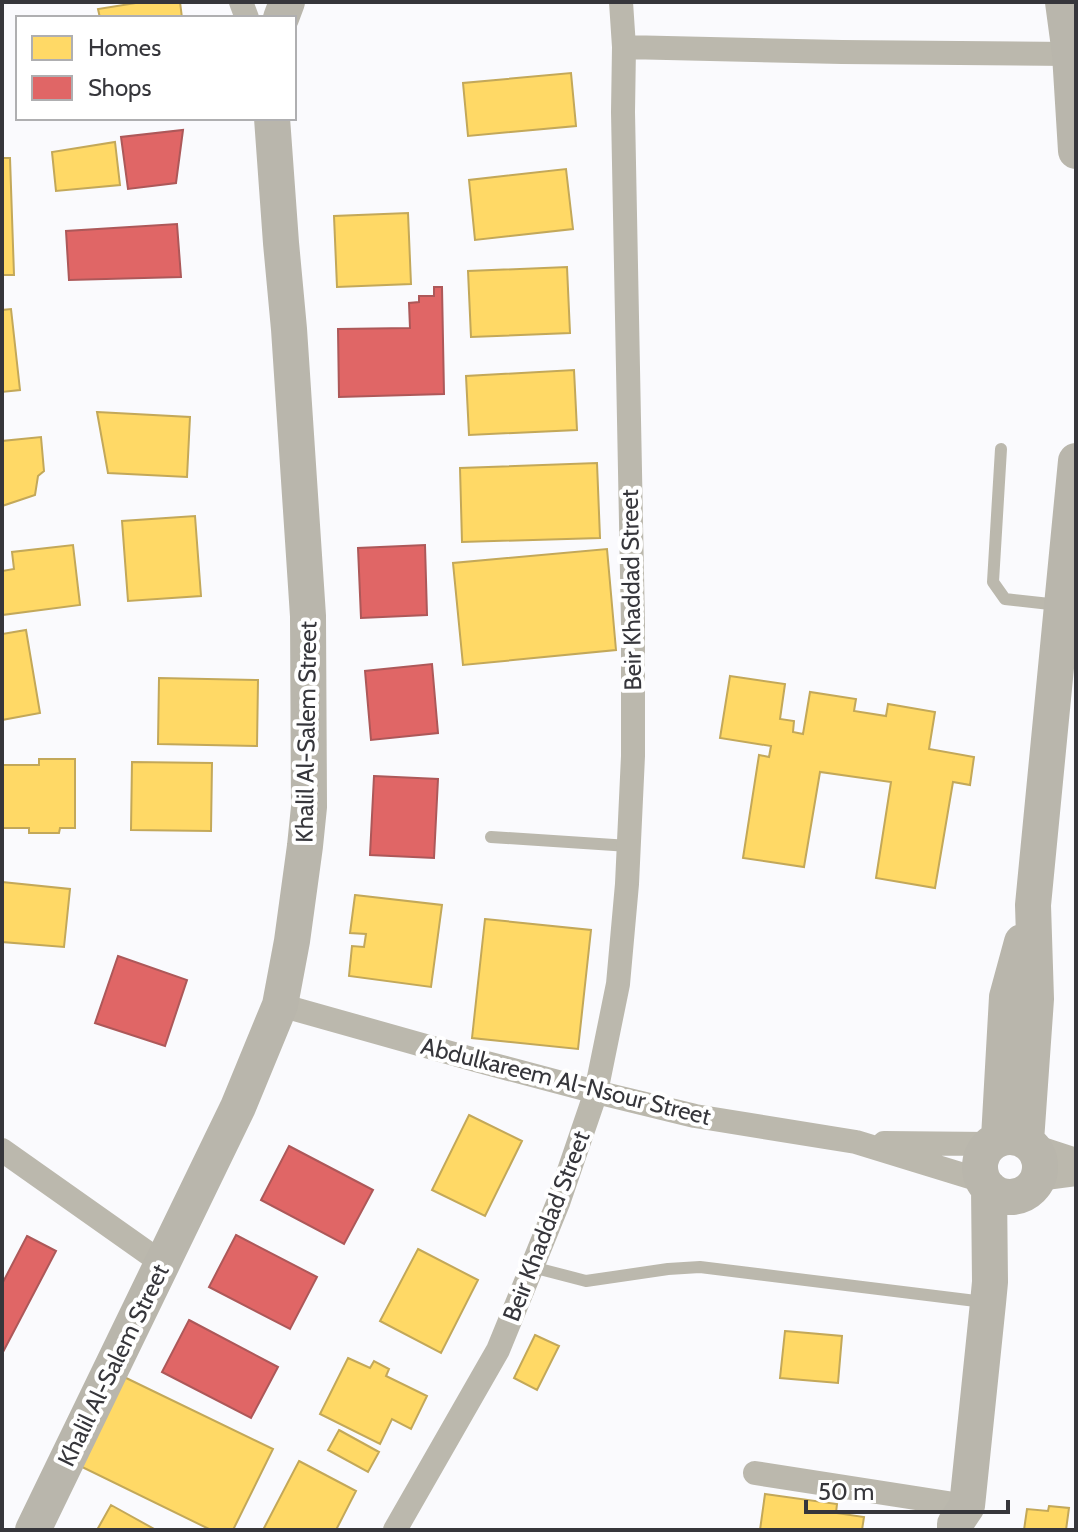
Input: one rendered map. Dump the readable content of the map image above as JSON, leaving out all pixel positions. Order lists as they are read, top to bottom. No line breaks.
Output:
{"streets":{"street":["Beir Khaddad Street","Khalil Al-Salem Street","Abdulkareem Al-Nsour Street"]},"crossings":[["Beir Khaddad Street","Abdulkareem Al-Nsour Street"],["Khalil Al-Salem Street","Abdulkareem Al-Nsour Street"]],"legend":["Homes","Shops"],"scale_bar":"50 m"}
